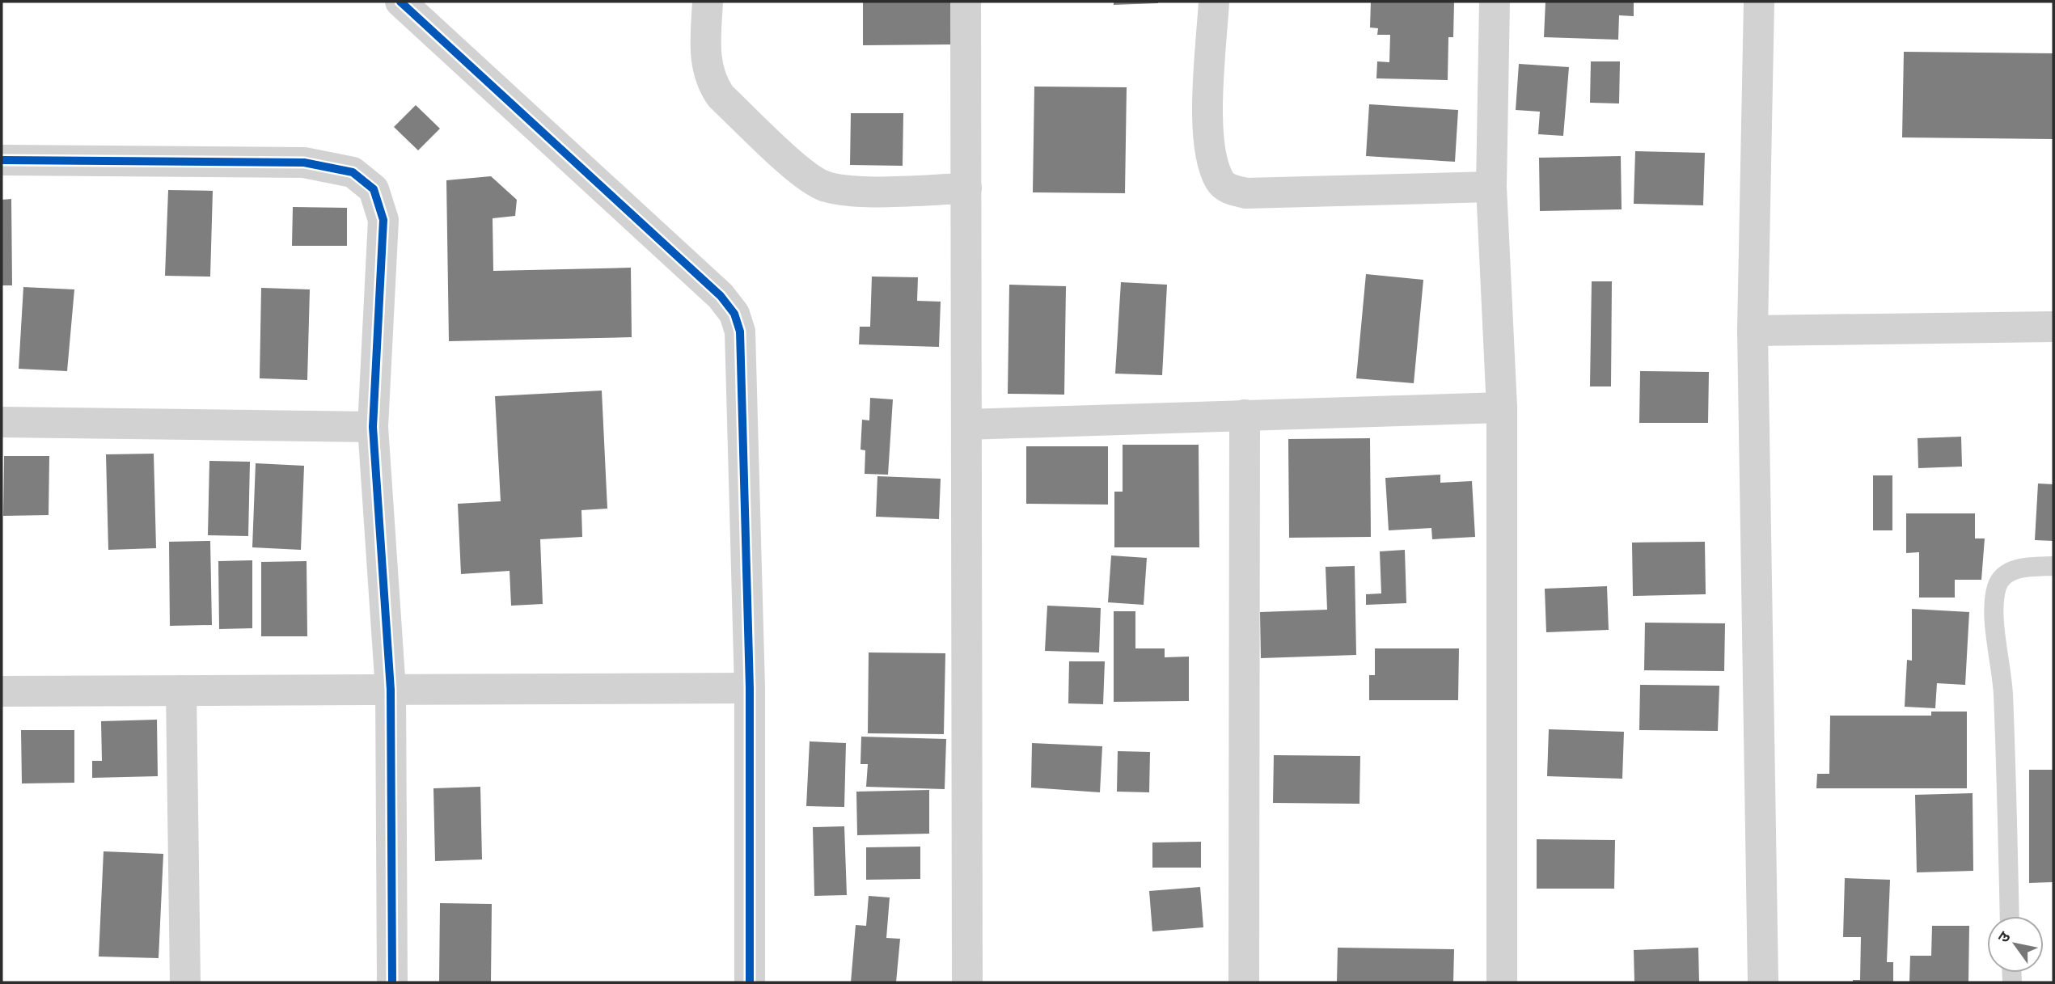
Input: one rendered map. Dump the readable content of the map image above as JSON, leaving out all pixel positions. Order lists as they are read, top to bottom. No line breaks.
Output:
{"north":"top left"}
